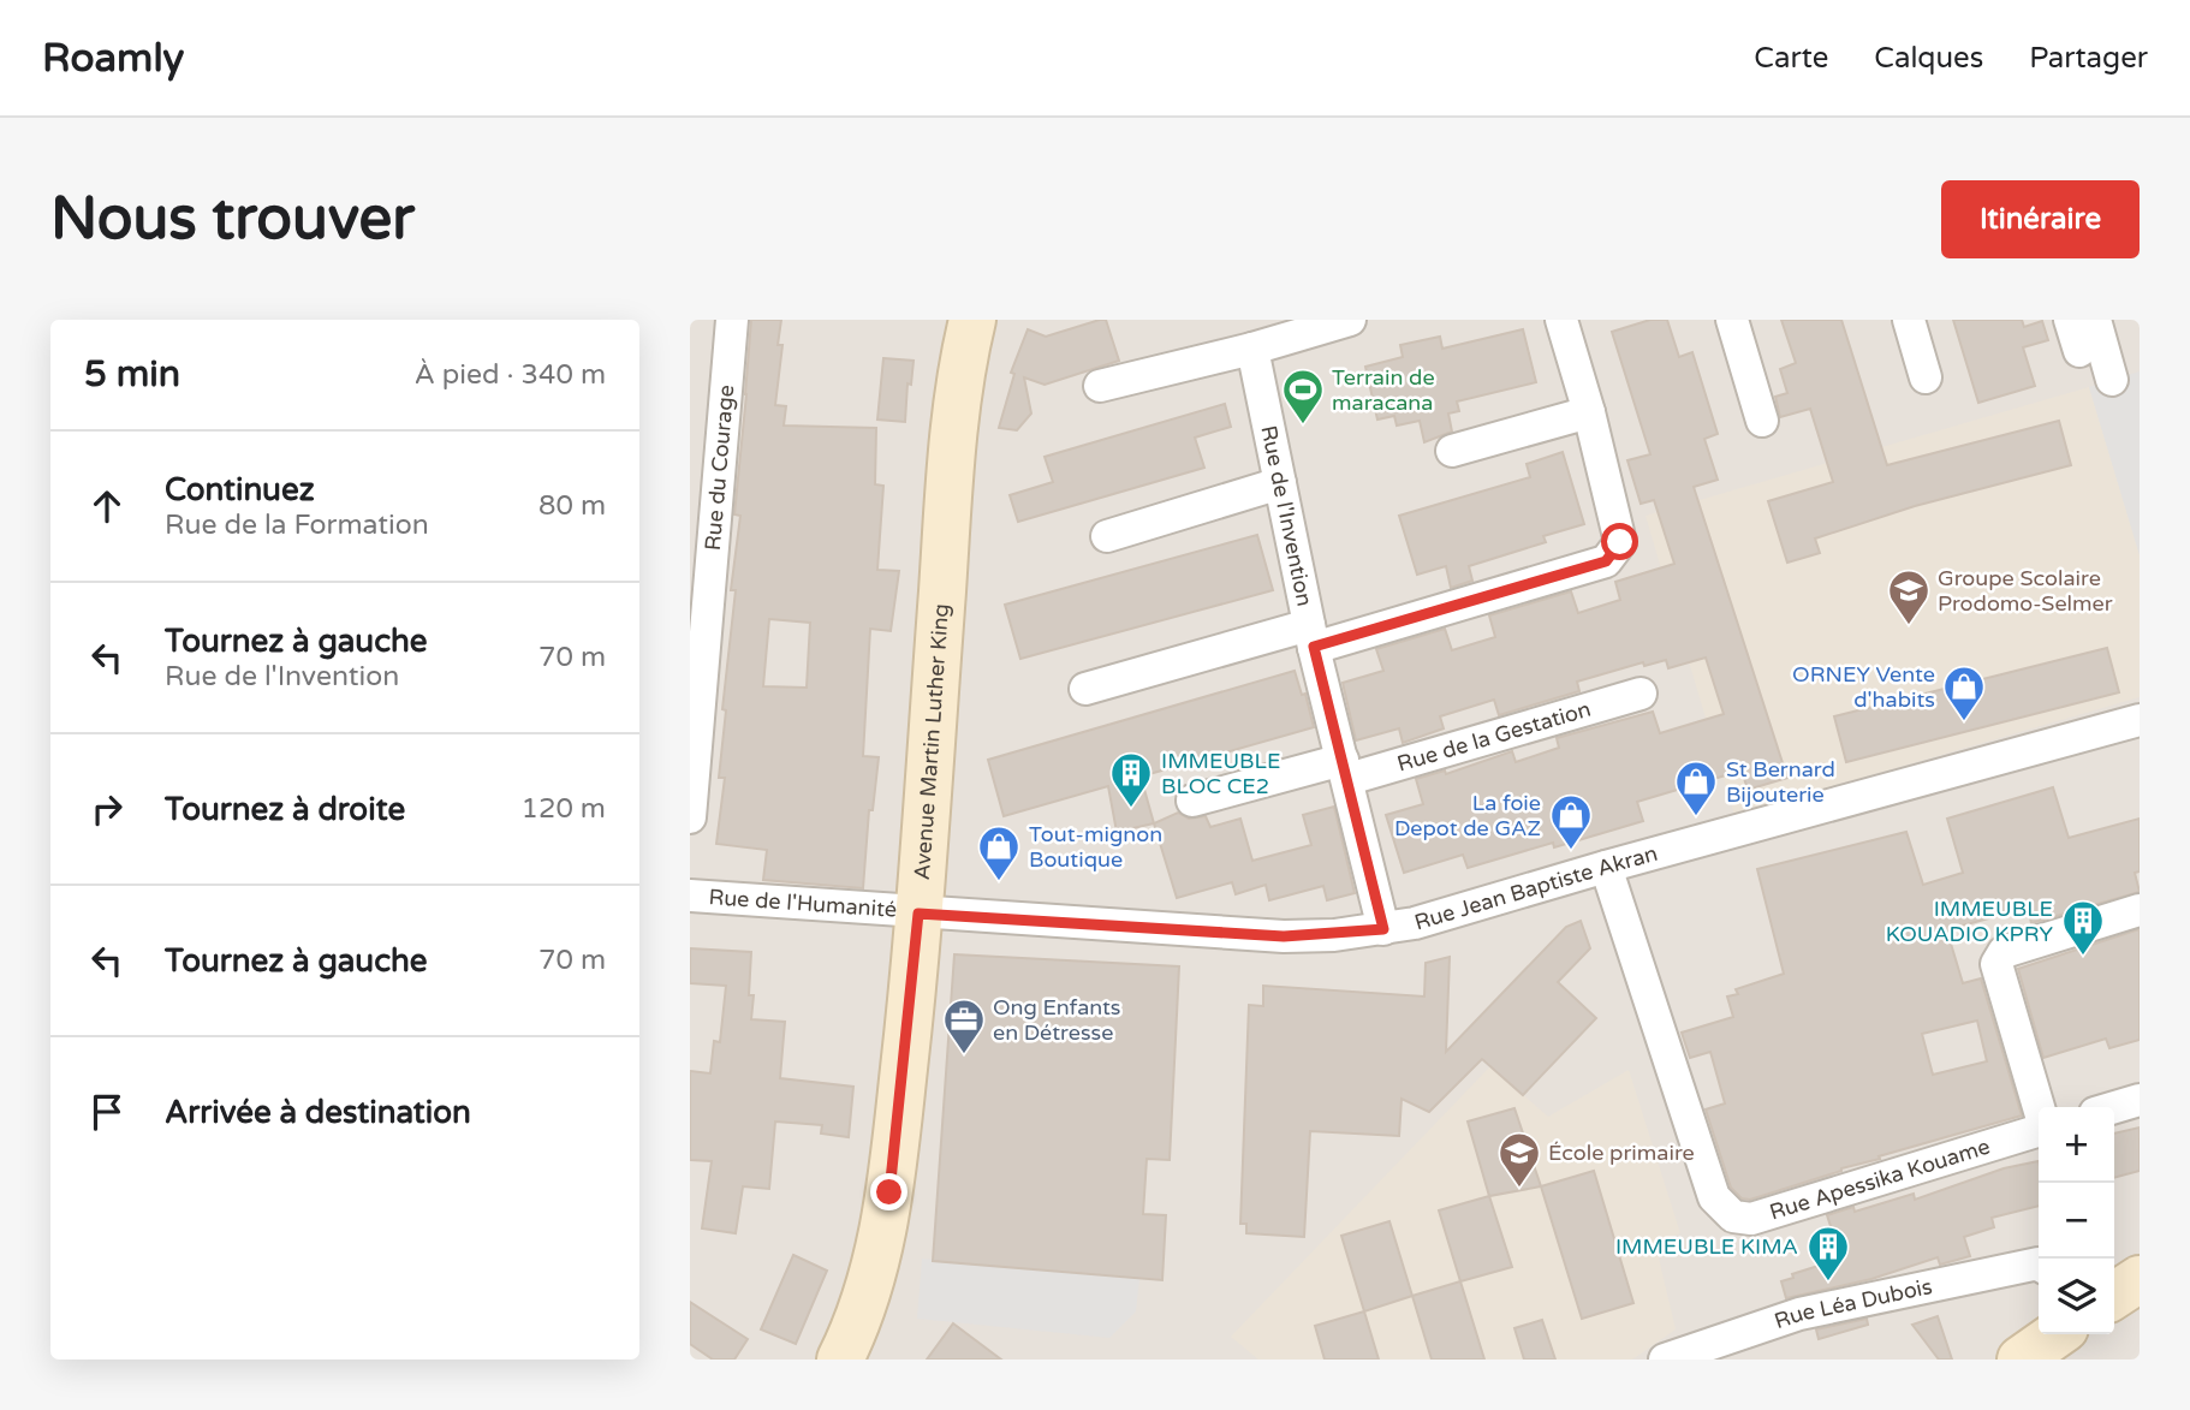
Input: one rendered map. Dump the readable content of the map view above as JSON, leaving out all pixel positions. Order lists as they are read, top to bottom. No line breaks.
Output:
{"streets":{"street":["Rue du Courage","Rue de l'Invention","Rue de la Gestation","Avenue Martin Luther King","Rue Jean Baptiste Akran","Rue de l'Humanité","Rue Apessika Kouame","Rue Léa Dubois"]},"crossings":[["Rue de l'Invention","Rue de la Gestation"],["Rue de l'Invention","Rue Jean Baptiste Akran"],["Avenue Martin Luther King","Rue Jean Baptiste Akran"],["Avenue Martin Luther King","Rue de l'Humanité"],["Rue Jean Baptiste Akran","Rue de l'Humanité"],["Rue Jean Baptiste Akran","Rue Apessika Kouame"]],"places":{"sports":["Terrain de maracana"],"school or university":["Groupe Scolaire Prodomo-Selmer","École primaire"],"shop":["ORNEY Vente d'habits","St Bernard Bijouterie","La foie Depot de GAZ","Tout-mignon Boutique"],"building":["IMMEUBLE BLOC CE2","IMMEUBLE KOUADIO KPRY","IMMEUBLE KIMA"],"office":["Ong Enfants en Détresse"]},"page":{"header":"Roamly","nav":["Carte","Calques","Partager"],"buttons":"Itinéraire","title":"Nous trouver","heading":["5 min","À pied · 340 m"],"list":[["Continuez","Rue de la Formation","80 m"],["Tournez à gauche","Rue de l'Invention","70 m"],["Tournez à droite","120 m"],["Tournez à gauche","70 m"],"Arrivée à destination"],"map_buttons":["+","−"]}}
